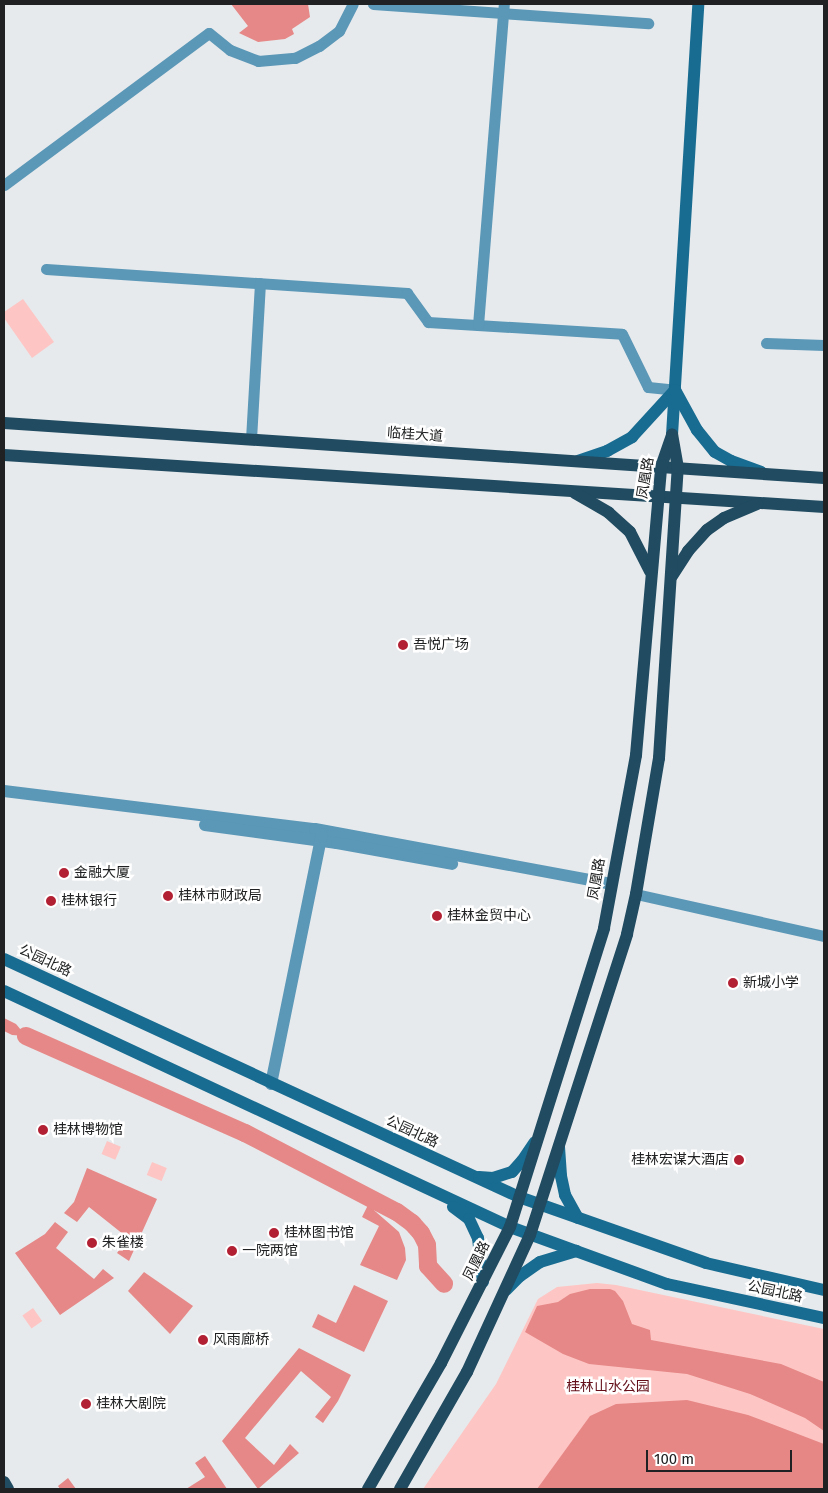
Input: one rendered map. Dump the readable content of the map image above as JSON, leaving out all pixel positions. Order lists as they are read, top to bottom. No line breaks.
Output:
{"streets":{"main road":["临桂大道","凤凰路","公园北路"]},"crossings":[["临桂大道","凤凰路"],["凤凰路","公园北路"]],"parks":["桂林山水公园"],"places":["吾悦广场","金融大厦","桂林市财政局","桂林银行","桂林金贸中心","新城小学","桂林博物馆","桂林宏谋大酒店","桂林图书馆","朱雀楼","一院两馆","风雨廊桥","桂林大剧院"],"scale_bar":"100 m"}
